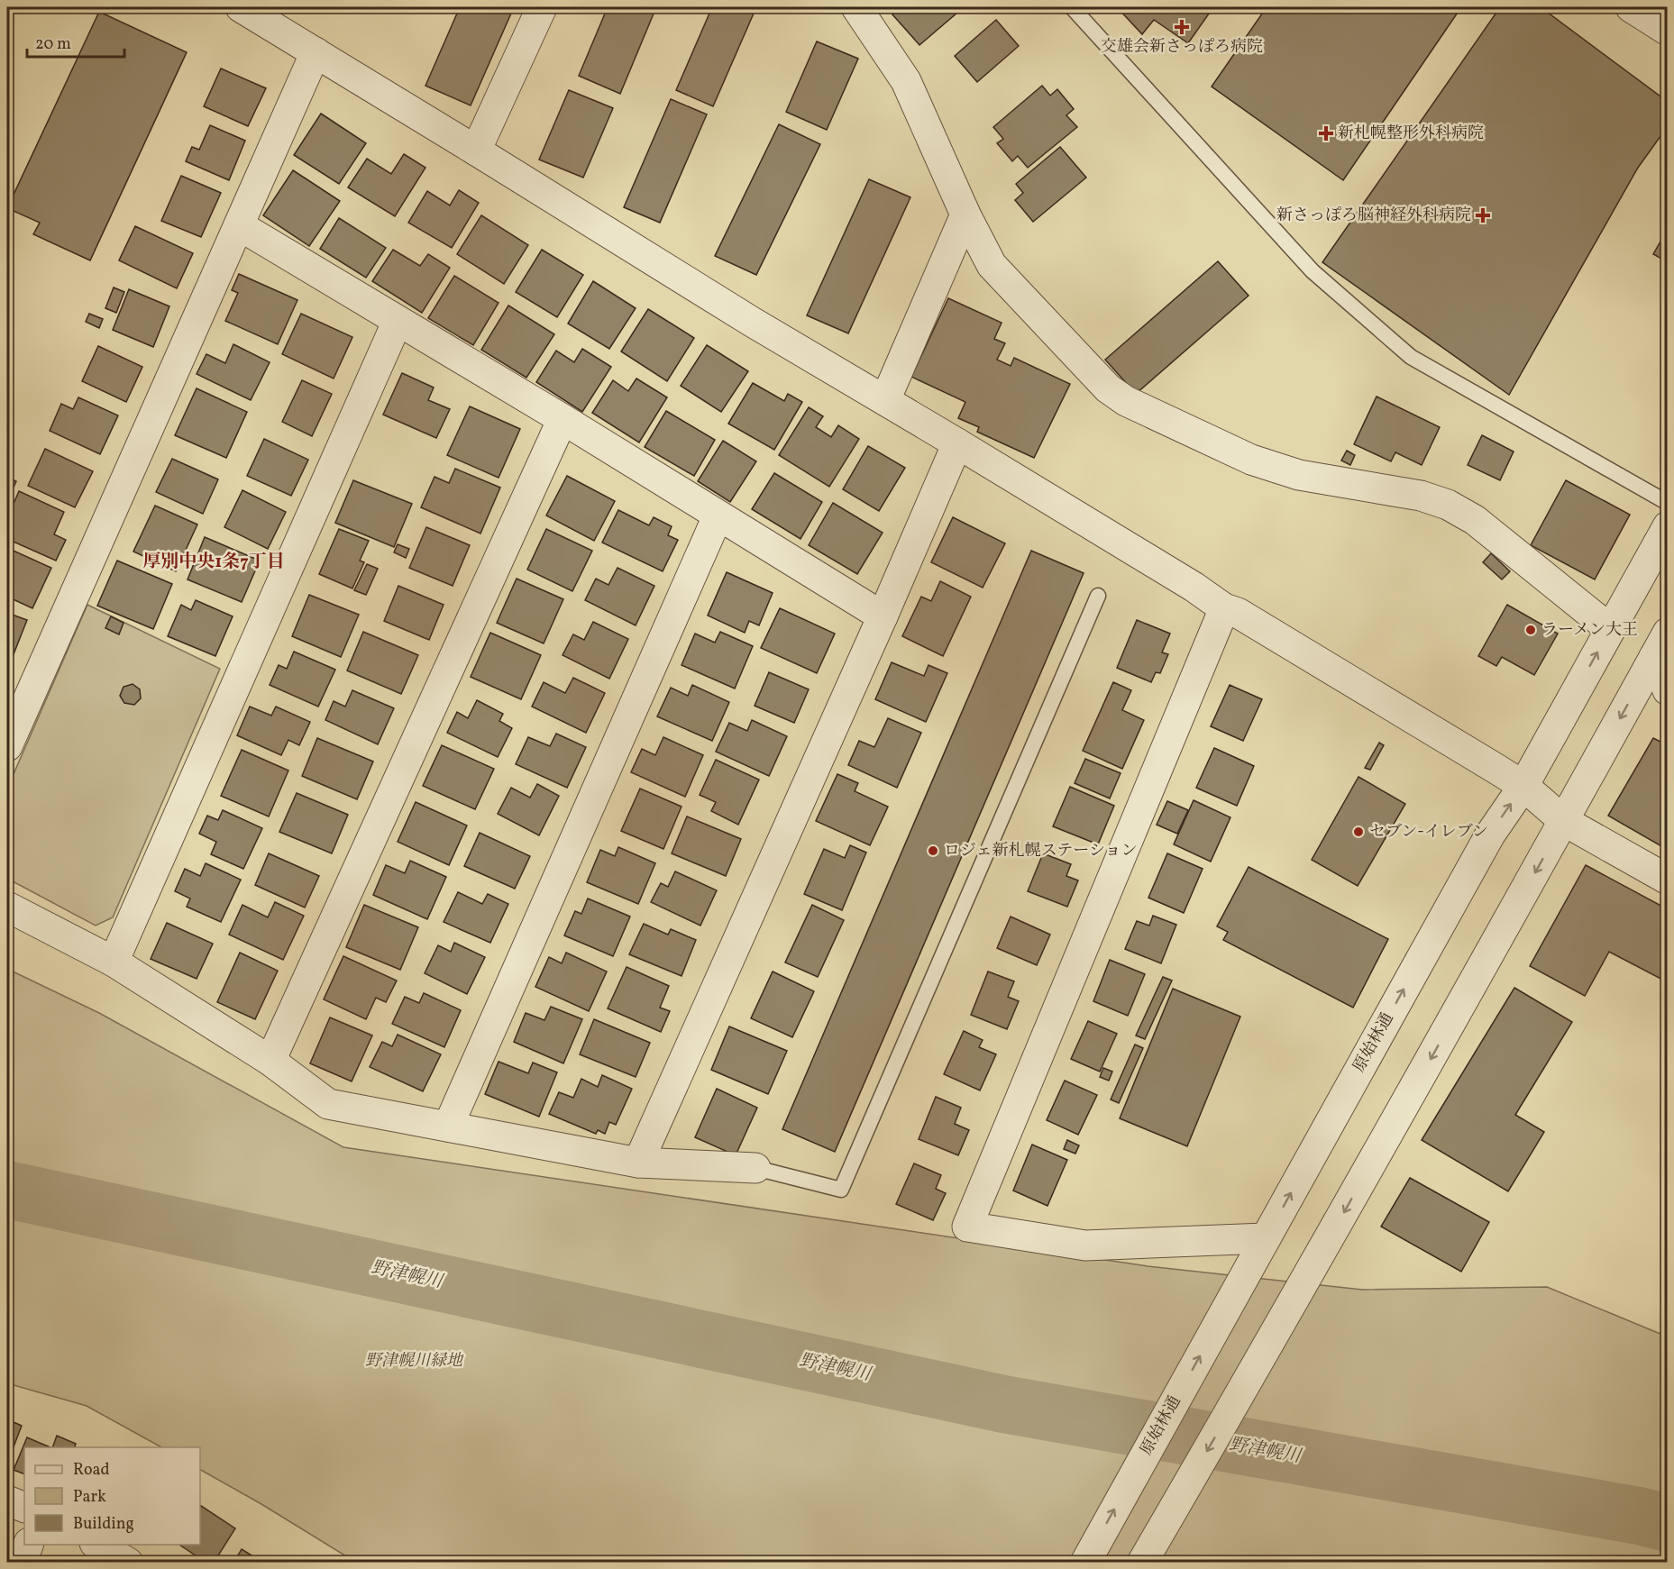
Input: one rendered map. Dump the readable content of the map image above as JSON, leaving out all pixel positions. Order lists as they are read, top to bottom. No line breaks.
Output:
{"streets":{"street":["原始林通"]},"districts":["厚別中央1条7丁目"],"water":["野津幌川"],"parks":["野津幌川緑地"],"places":{"health":["交雄会新さっぽろ病院","新札幌整形外科病院","新さっぽろ脳神経外科病院"],"other":["ラーメン大王","セブン-イレブン","ロジェ新札幌ステーション"]},"legend":["Road","Park","Building"],"scale_bar":"20 m"}
